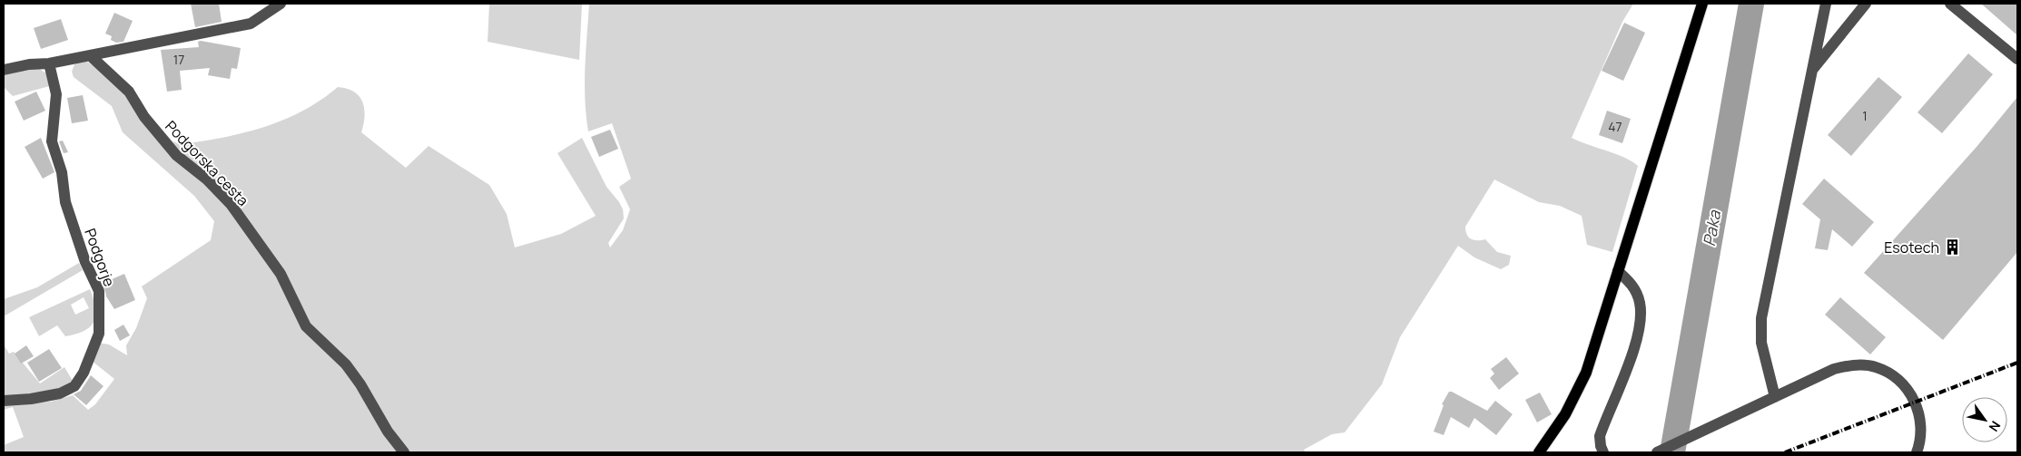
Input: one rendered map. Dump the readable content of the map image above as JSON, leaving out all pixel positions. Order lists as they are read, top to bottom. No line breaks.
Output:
{"streets":{"street":["Podgorska cesta","Podgorje"]},"water":["Paka"],"places":{"building":["Esotech"]},"house_numbers":["17","1","47"],"north":"bottom right"}
